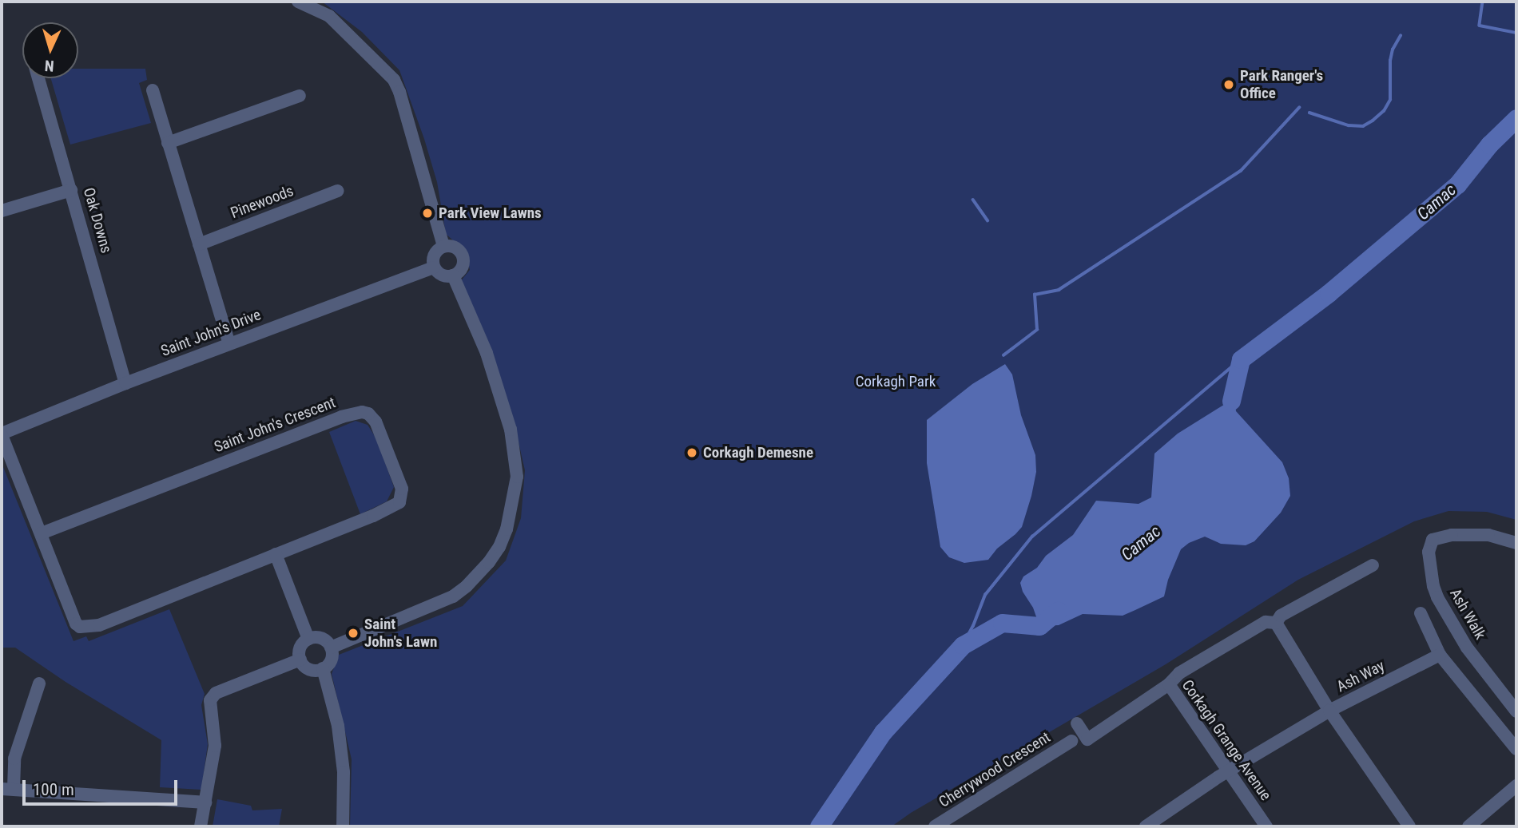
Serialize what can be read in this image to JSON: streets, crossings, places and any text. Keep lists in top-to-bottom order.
{
  "streets": {
    "street": [
      "Pinewoods",
      "Oak Downs",
      "Saint John's Drive",
      "Saint John's Crescent",
      "Ash Walk",
      "Ash Way",
      "Corkagh Grange Avenue",
      "Cherrywood Crescent"
    ]
  },
  "crossings": [
    ["Oak Downs", "Saint John's Drive"],
    ["Saint John's Drive", "Saint John's Crescent"]
  ],
  "water": ["Camac"],
  "parks": ["Corkagh Park"],
  "places": [
    "Park Ranger's Office",
    "Park View Lawns",
    "Corkagh Demesne",
    "Saint John's Lawn"
  ],
  "scale_bar": "100 m",
  "north": "bottom"
}
